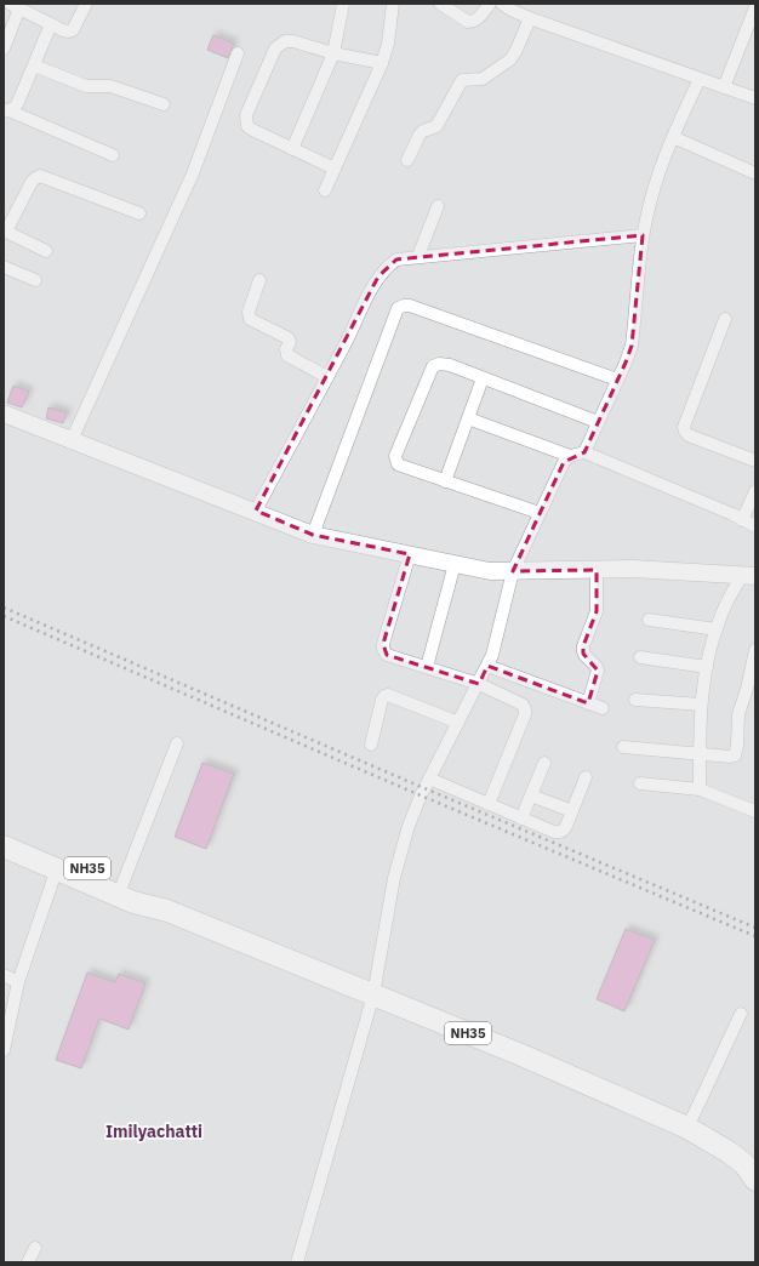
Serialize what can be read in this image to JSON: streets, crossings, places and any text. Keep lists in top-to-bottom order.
{
  "streets": {
    "highway": ["NH35"]
  },
  "districts": ["Imilyachatti"]
}
